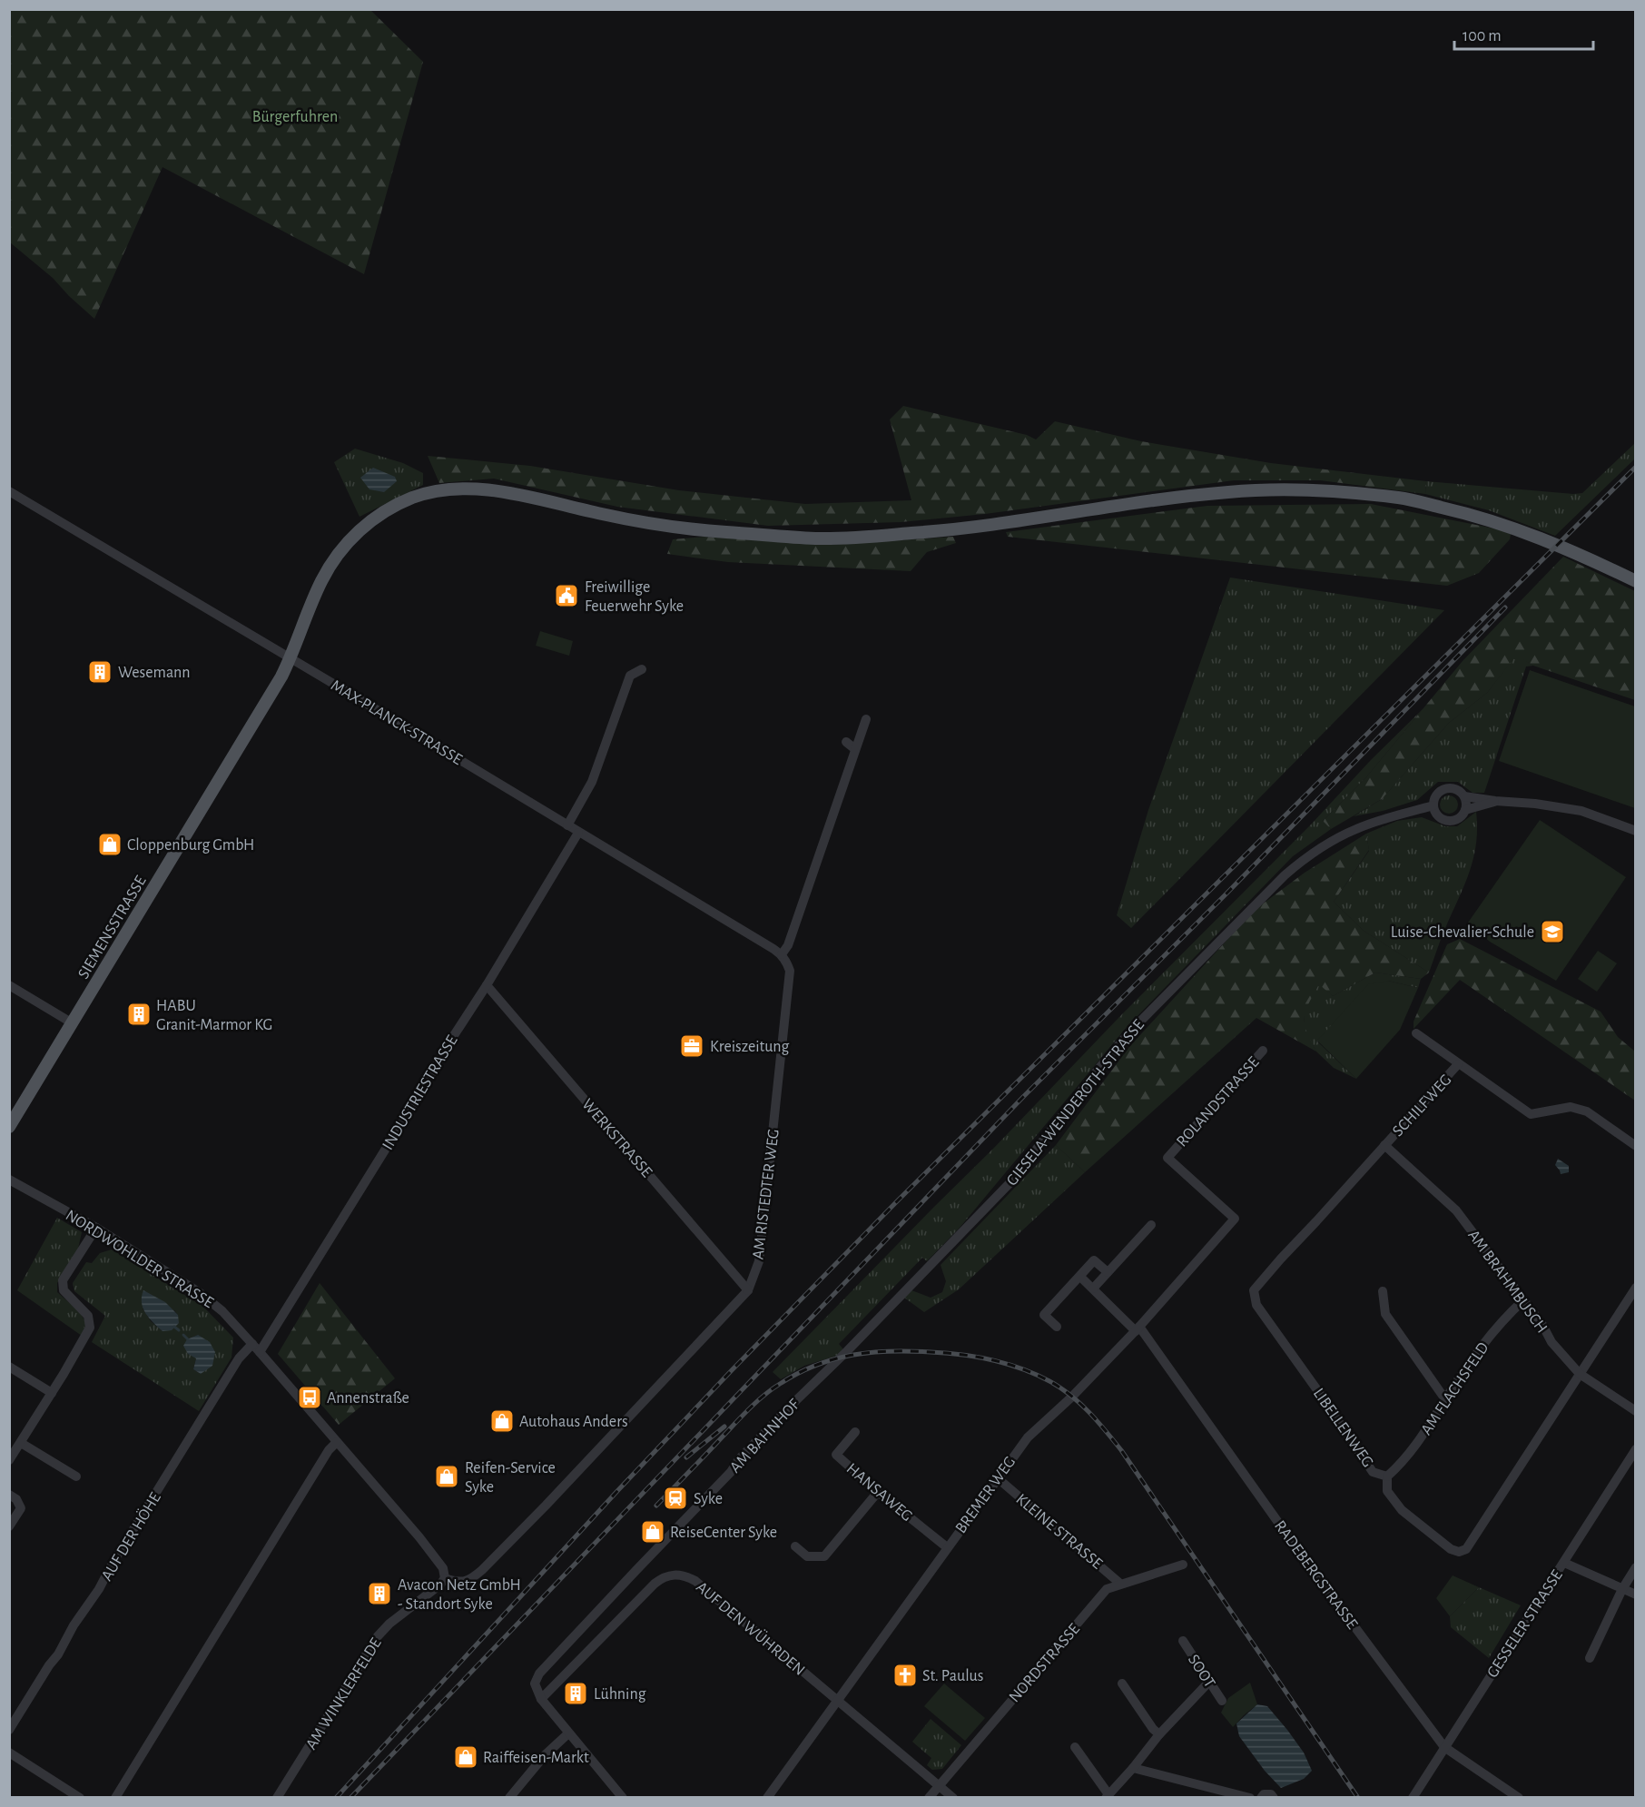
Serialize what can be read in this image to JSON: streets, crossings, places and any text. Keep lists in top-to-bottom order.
{
  "streets": {
    "main road": ["SIEMENSSTRASSE"],
    "street": [
      "MAX-PLANCK-STRASSE",
      "INDUSTRIESTRASSE",
      "ROLANDSTRASSE",
      "GIESELA-WENDEROTH-STRASSE",
      "SCHILFWEG",
      "WERKSTRASSE",
      "AM RISTEDTER WEG",
      "NORDWOHLDER STRASSE",
      "AM BRAHMBUSCH",
      "AM FLACHSFELD",
      "LIBELLENWEG",
      "AM BAHNHOF",
      "HANSAWEG",
      "BREMER WEG",
      "KLEINE STRASSE",
      "AUF DER HÖHE",
      "RADEBERGSTRASSE",
      "GESSELER STRASSE",
      "AUF DEN WÜHRDEN",
      "NORDSTRASSE",
      "SOOT",
      "AM WINKLERFELDE"
    ]
  },
  "crossings": [
    ["MAX-PLANCK-STRASSE", "SIEMENSSTRASSE"],
    ["MAX-PLANCK-STRASSE", "INDUSTRIESTRASSE"],
    ["MAX-PLANCK-STRASSE", "AM RISTEDTER WEG"],
    ["INDUSTRIESTRASSE", "WERKSTRASSE"],
    ["INDUSTRIESTRASSE", "NORDWOHLDER STRASSE"],
    ["INDUSTRIESTRASSE", "AUF DER HÖHE"],
    ["ROLANDSTRASSE", "BREMER WEG"],
    ["GIESELA-WENDEROTH-STRASSE", "AM BAHNHOF"],
    ["SCHILFWEG", "AM BRAHMBUSCH"],
    ["SCHILFWEG", "LIBELLENWEG"],
    ["WERKSTRASSE", "AM RISTEDTER WEG"],
    ["AM RISTEDTER WEG", "NORDWOHLDER STRASSE"],
    ["AM RISTEDTER WEG", "AM WINKLERFELDE"],
    ["NORDWOHLDER STRASSE", "AUF DER HÖHE"],
    ["NORDWOHLDER STRASSE", "AM WINKLERFELDE"],
    ["AM BRAHMBUSCH", "AM FLACHSFELD"],
    ["AM BRAHMBUSCH", "LIBELLENWEG"],
    ["AM FLACHSFELD", "LIBELLENWEG"],
    ["AM BAHNHOF", "AUF DEN WÜHRDEN"],
    ["HANSAWEG", "BREMER WEG"],
    ["BREMER WEG", "KLEINE STRASSE"],
    ["BREMER WEG", "RADEBERGSTRASSE"],
    ["BREMER WEG", "AUF DEN WÜHRDEN"],
    ["KLEINE STRASSE", "NORDSTRASSE"],
    ["RADEBERGSTRASSE", "GESSELER STRASSE"],
    ["AUF DEN WÜHRDEN", "NORDSTRASSE"]
  ],
  "parks": ["Bürgerfuhren"],
  "places": {
    "public building": ["Freiwillige Feuerwehr Syke"],
    "building": [
      "Wesemann",
      "HABU Granit-Marmor KG",
      "Avacon Netz GmbH - Standort Syke",
      "Lühning"
    ],
    "shop": [
      "Cloppenburg GmbH",
      "Autohaus Anders",
      "Reifen-Service Syke",
      "ReiseCenter Syke",
      "Raiffeisen-Markt"
    ],
    "school or university": ["Luise-Chevalier-Schule"],
    "office": ["Kreiszeitung"],
    "bus stop": ["Annenstraße"],
    "station": ["Syke"],
    "church": ["St. Paulus"]
  },
  "scale_bar": "100 m"
}
